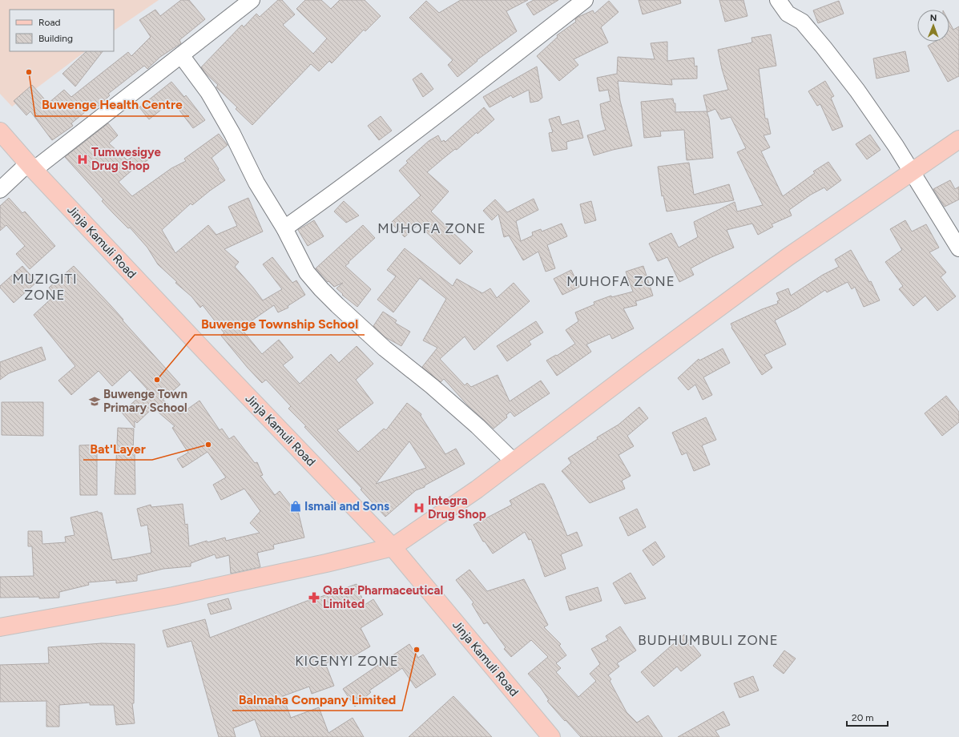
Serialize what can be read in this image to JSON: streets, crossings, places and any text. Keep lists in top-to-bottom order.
{
  "streets": {
    "main road": ["Jinja Kamuli Road"]
  },
  "districts": [
    "MUHOFA ZONE",
    "MUZIGITI ZONE",
    "MUHOFA ZONE",
    "BUDHUMBULI ZONE",
    "KIGENYI ZONE"
  ],
  "places": {
    "other": [
      "Buwenge Health Centre",
      "Buwenge Township School",
      "Bat'Layer",
      "Balmaha Company Limited"
    ],
    "hospital": ["Tumwesigye Drug Shop", "Integra Drug Shop"],
    "school or university": ["Buwenge Town Primary School"],
    "shop": ["Ismail and Sons"],
    "pharmacy": ["Qatar Pharmaceutical Limited"]
  },
  "legend": ["Road", "Building"],
  "scale_bar": "20 m",
  "north": "top"
}
